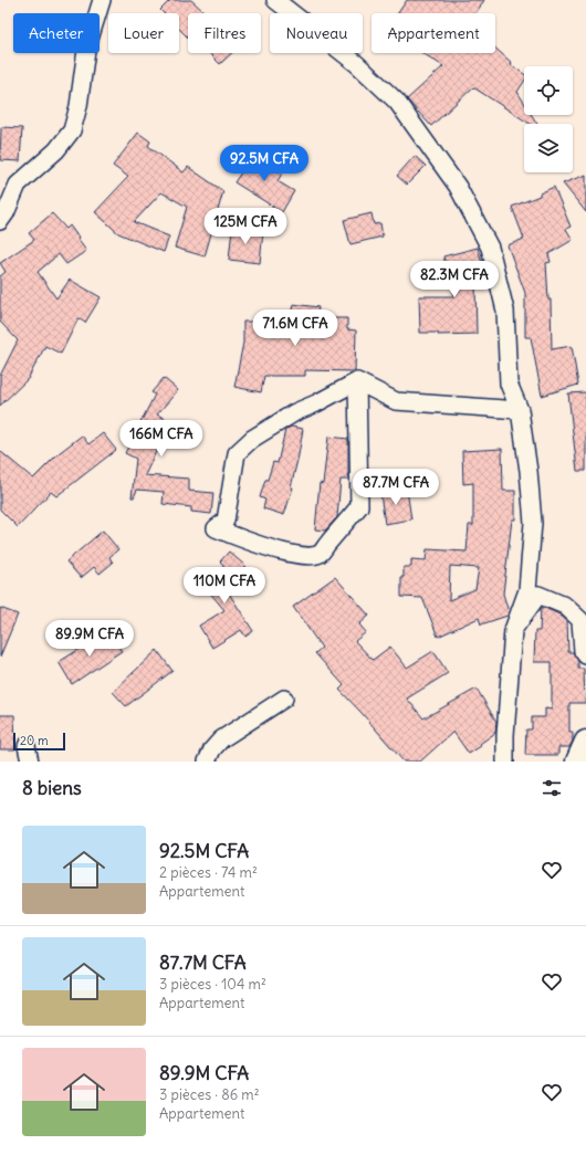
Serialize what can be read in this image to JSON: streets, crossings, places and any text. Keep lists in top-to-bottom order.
{
  "scale_bar": "20 m",
  "page": {
    "chip": [
      "Acheter",
      "Louer",
      "Filtres",
      "Nouveau",
      "Appartement"
    ],
    "price": [
      "92.5M CFA",
      "125M CFA",
      "82.3M CFA",
      "71.6M CFA",
      "166M CFA",
      "87.7M CFA",
      "110M CFA",
      "89.9M CFA"
    ],
    "scale": "20 m",
    "heading": "8 biens",
    "list": [
      {
        "name": "92.5M CFA",
        "note": "2 pièces · 74 m² · Appartement"
      },
      {
        "name": "87.7M CFA",
        "note": "3 pièces · 104 m² · Appartement"
      },
      {
        "name": "89.9M CFA",
        "note": "3 pièces · 86 m² · Appartement"
      }
    ]
  }
}
